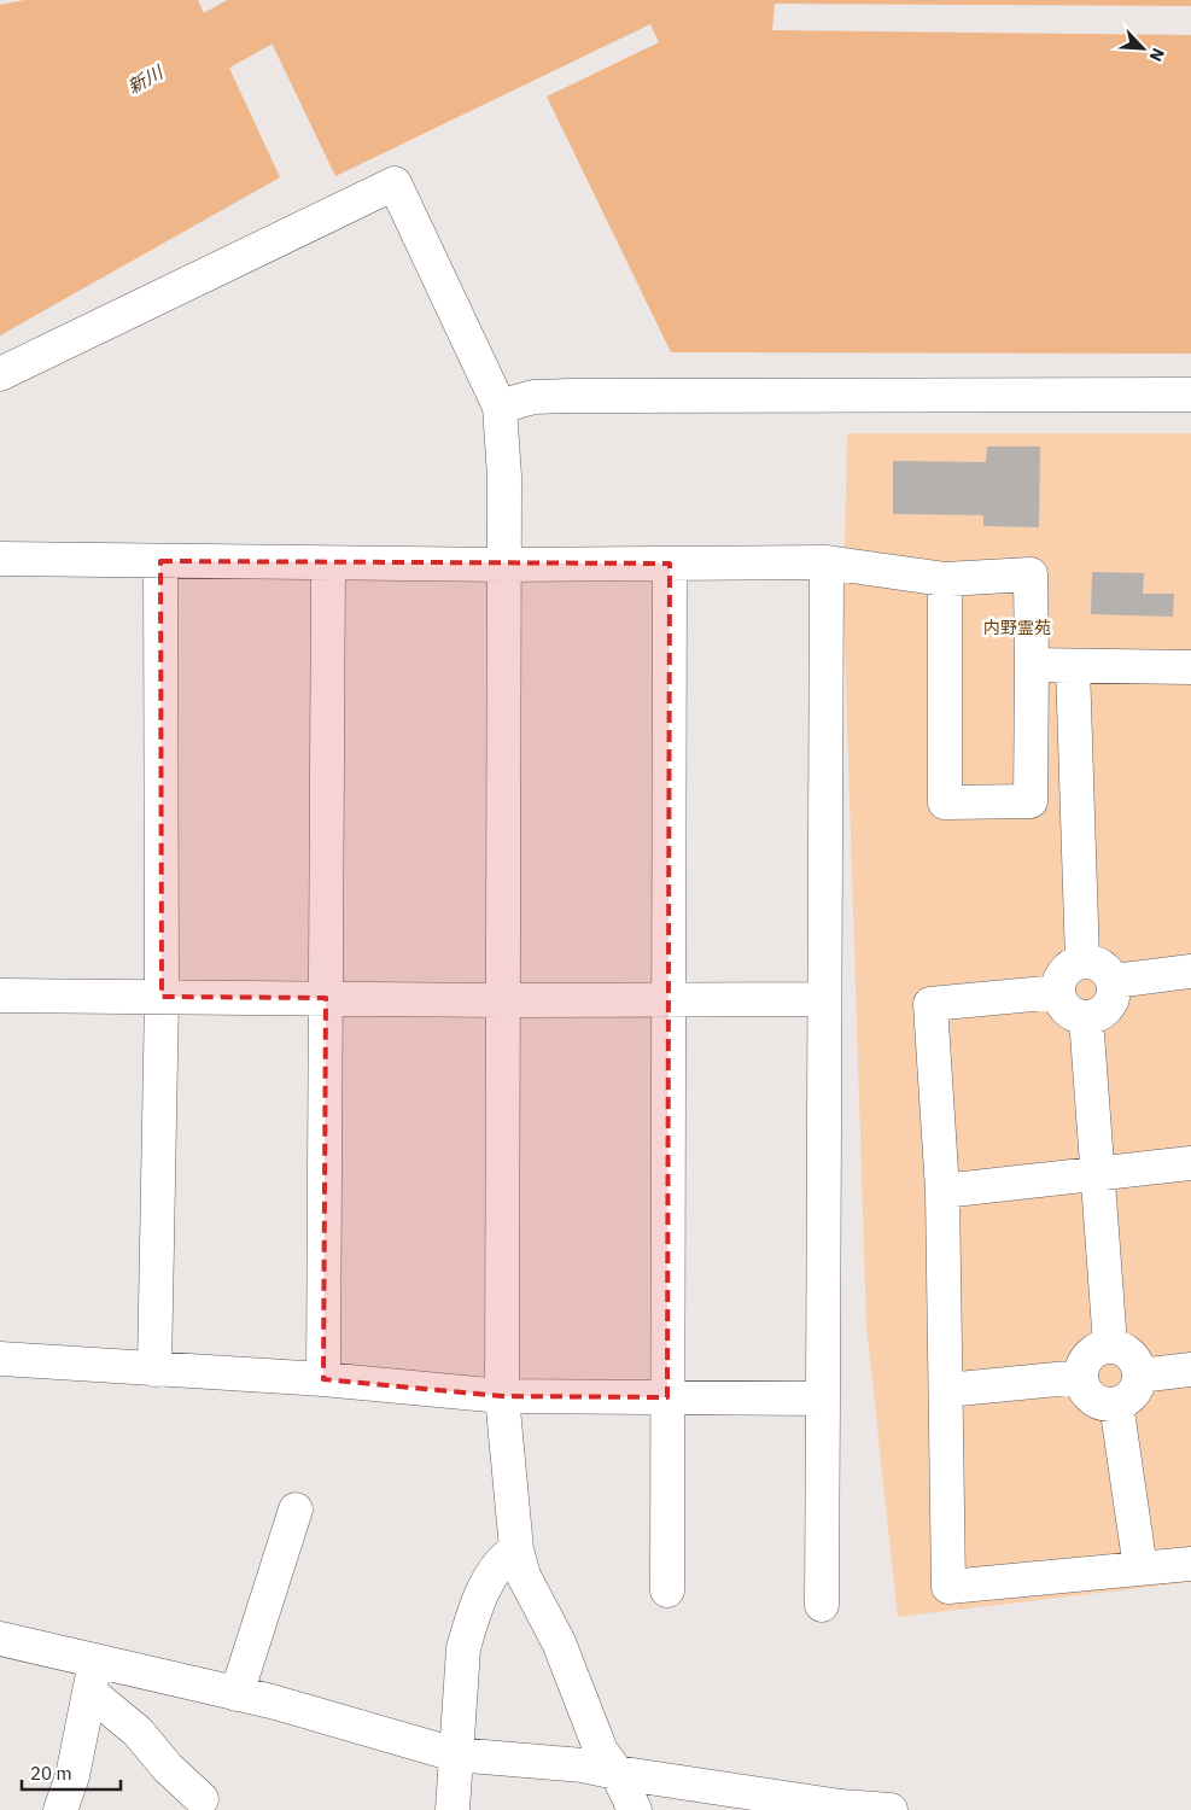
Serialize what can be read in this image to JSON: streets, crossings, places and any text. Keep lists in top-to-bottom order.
{
  "water": ["新川"],
  "parks": ["内野霊苑"],
  "scale_bar": "20 m",
  "north": "bottom right"
}
